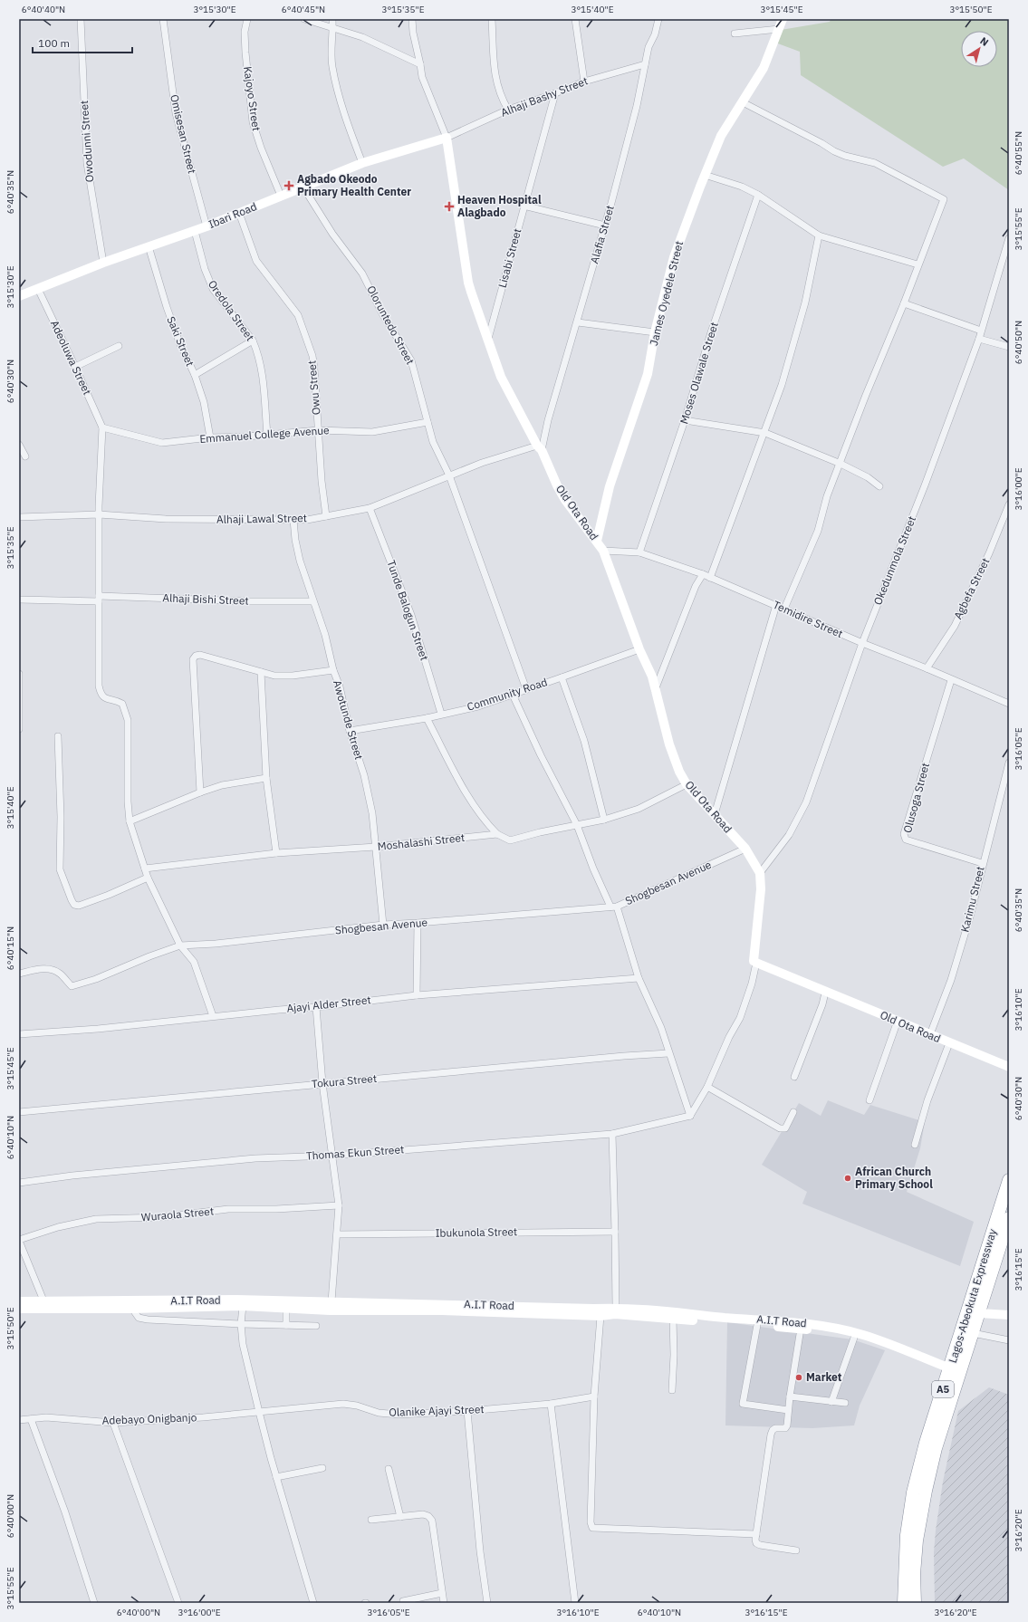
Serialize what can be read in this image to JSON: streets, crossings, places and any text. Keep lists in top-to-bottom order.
{
  "streets": {
    "highway": ["Lagos-Abeokuta Expressway", "A5"],
    "street": [
      "Alhaji Bashy Street",
      "Kajoyo Street",
      "Omisesan Street",
      "Owodunni Street",
      "Ibari Road",
      "Alafia Street",
      "Lisabi Street",
      "James Oyedele Street",
      "Oredola Street",
      "Oloruntedo Street",
      "Saki Street",
      "Adeoluwa Street",
      "Moses Olawale Street",
      "Owu Street",
      "Emmanuel College Avenue",
      "Old Ota Road",
      "Alhaji Lawal Street",
      "Okedunmola Street",
      "Agbefa Street",
      "Alhaji Bishi Street",
      "Tunde Balogun Street",
      "Temidire Street",
      "Community Road",
      "Awotunde Street",
      "Olusoga Street",
      "Moshalashi Street",
      "Shogbesan Avenue",
      "Karimu Street",
      "Ajayi Alder Street",
      "Tokura Street",
      "Thomas Ekun Street",
      "Wuraola Street",
      "Ibukunola Street",
      "A.I.T Road",
      "Olanike Ajayi Street",
      "Adebayo Onigbanjo"
    ]
  },
  "crossings": [
    ["Alhaji Bashy Street", "Ibari Road"],
    ["Alhaji Bashy Street", "Alafia Street"],
    ["Alhaji Bashy Street", "Lisabi Street"],
    ["Alhaji Bashy Street", "Old Ota Road"],
    ["Kajoyo Street", "Ibari Road"],
    ["Omisesan Street", "Ibari Road"],
    ["Owodunni Street", "Ibari Road"],
    ["Ibari Road", "Oredola Street"],
    ["Ibari Road", "Oloruntedo Street"],
    ["Ibari Road", "Saki Street"],
    ["Ibari Road", "Adeoluwa Street"],
    ["Ibari Road", "Owu Street"],
    ["Ibari Road", "Old Ota Road"],
    ["Alafia Street", "Old Ota Road"],
    ["Alafia Street", "Alhaji Lawal Street"],
    ["Lisabi Street", "Old Ota Road"],
    ["James Oyedele Street", "Old Ota Road"],
    ["Oredola Street", "Emmanuel College Avenue"],
    ["Oloruntedo Street", "Emmanuel College Avenue"],
    ["Oloruntedo Street", "Alhaji Lawal Street"],
    ["Oloruntedo Street", "Community Road"],
    ["Saki Street", "Emmanuel College Avenue"],
    ["Adeoluwa Street", "Emmanuel College Avenue"],
    ["Moses Olawale Street", "Temidire Street"],
    ["Owu Street", "Emmanuel College Avenue"],
    ["Owu Street", "Alhaji Lawal Street"],
    ["Old Ota Road", "Alhaji Lawal Street"],
    ["Old Ota Road", "Okedunmola Street"],
    ["Old Ota Road", "Temidire Street"],
    ["Old Ota Road", "Community Road"],
    ["Old Ota Road", "Moshalashi Street"],
    ["Old Ota Road", "Shogbesan Avenue"],
    ["Old Ota Road", "Karimu Street"],
    ["Alhaji Lawal Street", "Tunde Balogun Street"],
    ["Alhaji Lawal Street", "Awotunde Street"],
    ["Okedunmola Street", "Temidire Street"],
    ["Agbefa Street", "Temidire Street"],
    ["Alhaji Bishi Street", "Awotunde Street"],
    ["Tunde Balogun Street", "Community Road"],
    ["Temidire Street", "Olusoga Street"],
    ["Community Road", "Awotunde Street"],
    ["Awotunde Street", "Moshalashi Street"],
    ["Awotunde Street", "Shogbesan Avenue"],
    ["Olusoga Street", "Karimu Street"],
    ["Lagos-Abeokuta Expressway", "A.I.T Road"],
    ["Olanike Ajayi Street", "Adebayo Onigbanjo"]
  ],
  "places": {
    "health": ["Agbado Okeodo Primary Health Center", "Heaven Hospital Alagbado"],
    "other": ["African Church Primary School", "Market"]
  },
  "scale_bar": "100 m",
  "north": "top right",
  "coordinates": [
    "6°40'40\"N",
    "3°15'30\"E",
    "6°40'45\"N",
    "3°15'35\"E",
    "3°15'40\"E",
    "3°15'45\"E",
    "3°15'50\"E",
    "6°40'55\"N",
    "6°40'35\"N",
    "3°15'55\"E",
    "6°40'50\"N",
    "6°40'30\"N",
    "3°16'00\"E",
    "3°16'05\"E",
    "6°40'15\"N",
    "3°16'10\"E",
    "6°40'10\"N",
    "3°16'15\"E",
    "6°40'00\"N",
    "3°16'20\"E"
  ]
}
